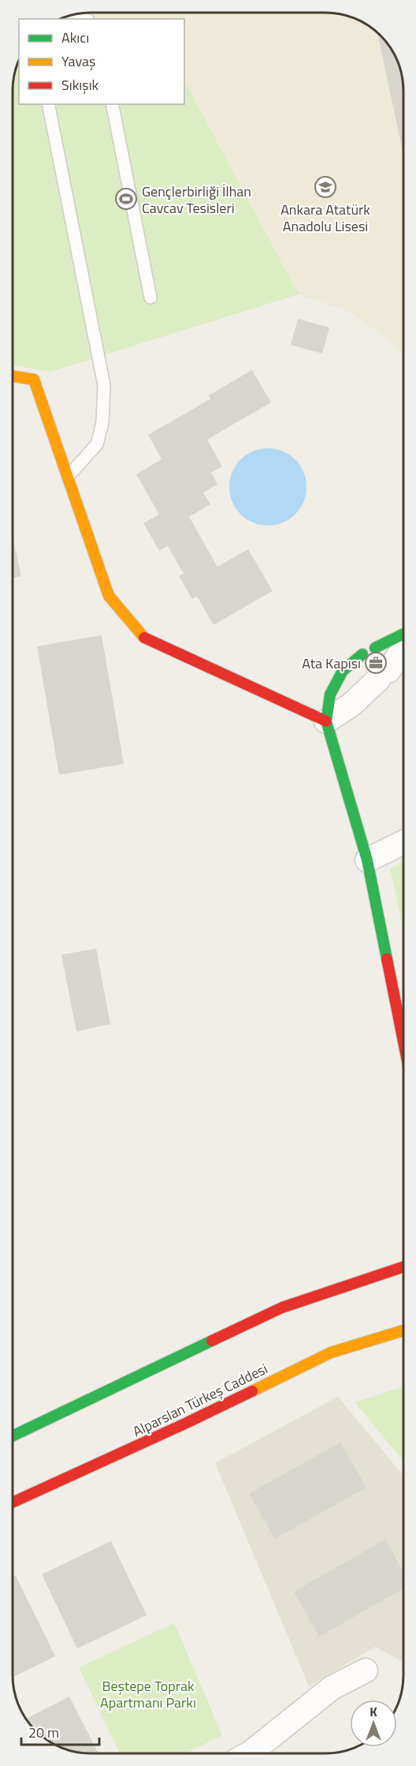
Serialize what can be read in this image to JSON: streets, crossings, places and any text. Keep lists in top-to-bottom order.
{
  "streets": {
    "street": ["Alparslan Türkeş Caddesi"]
  },
  "parks": ["Beştepe Toprak Apartmanı Parkı"],
  "places": {
    "school or university": ["Ankara Atatürk Anadolu Lisesi"],
    "sports": ["Gençlerbirliği İlhan Cavcav Tesisleri"],
    "office": ["Ata Kapısı"]
  },
  "legend": ["Akıcı", "Yavaş", "Sıkışık"],
  "scale_bar": "20 m",
  "north": "top"
}
